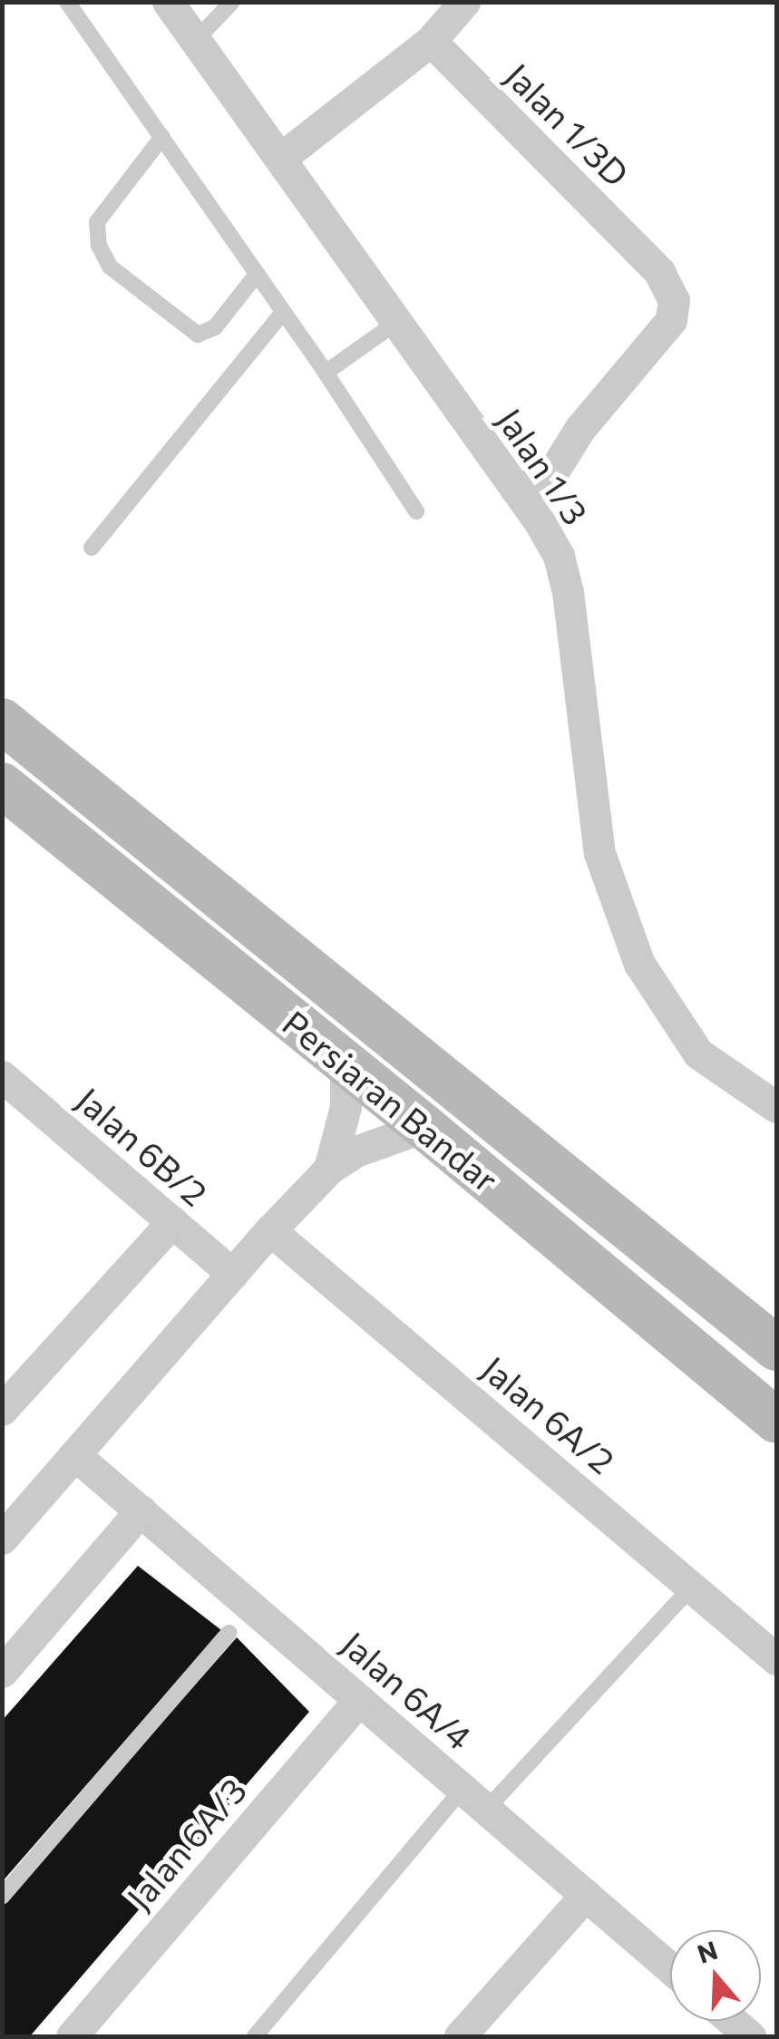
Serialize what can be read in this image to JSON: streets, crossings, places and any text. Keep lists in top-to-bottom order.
{
  "streets": {
    "main road": ["Persiaran Bandar"],
    "street": [
      "Jalan 1/3D",
      "Jalan 1/3",
      "Jalan 6B/2",
      "Jalan 6A/2",
      "Jalan 6A/4",
      "Jalan 6A/3"
    ]
  },
  "crossings": [
    ["Jalan 1/3D", "Jalan 1/3"],
    ["Jalan 6A/4", "Jalan 6A/3"]
  ],
  "north": "top"
}
